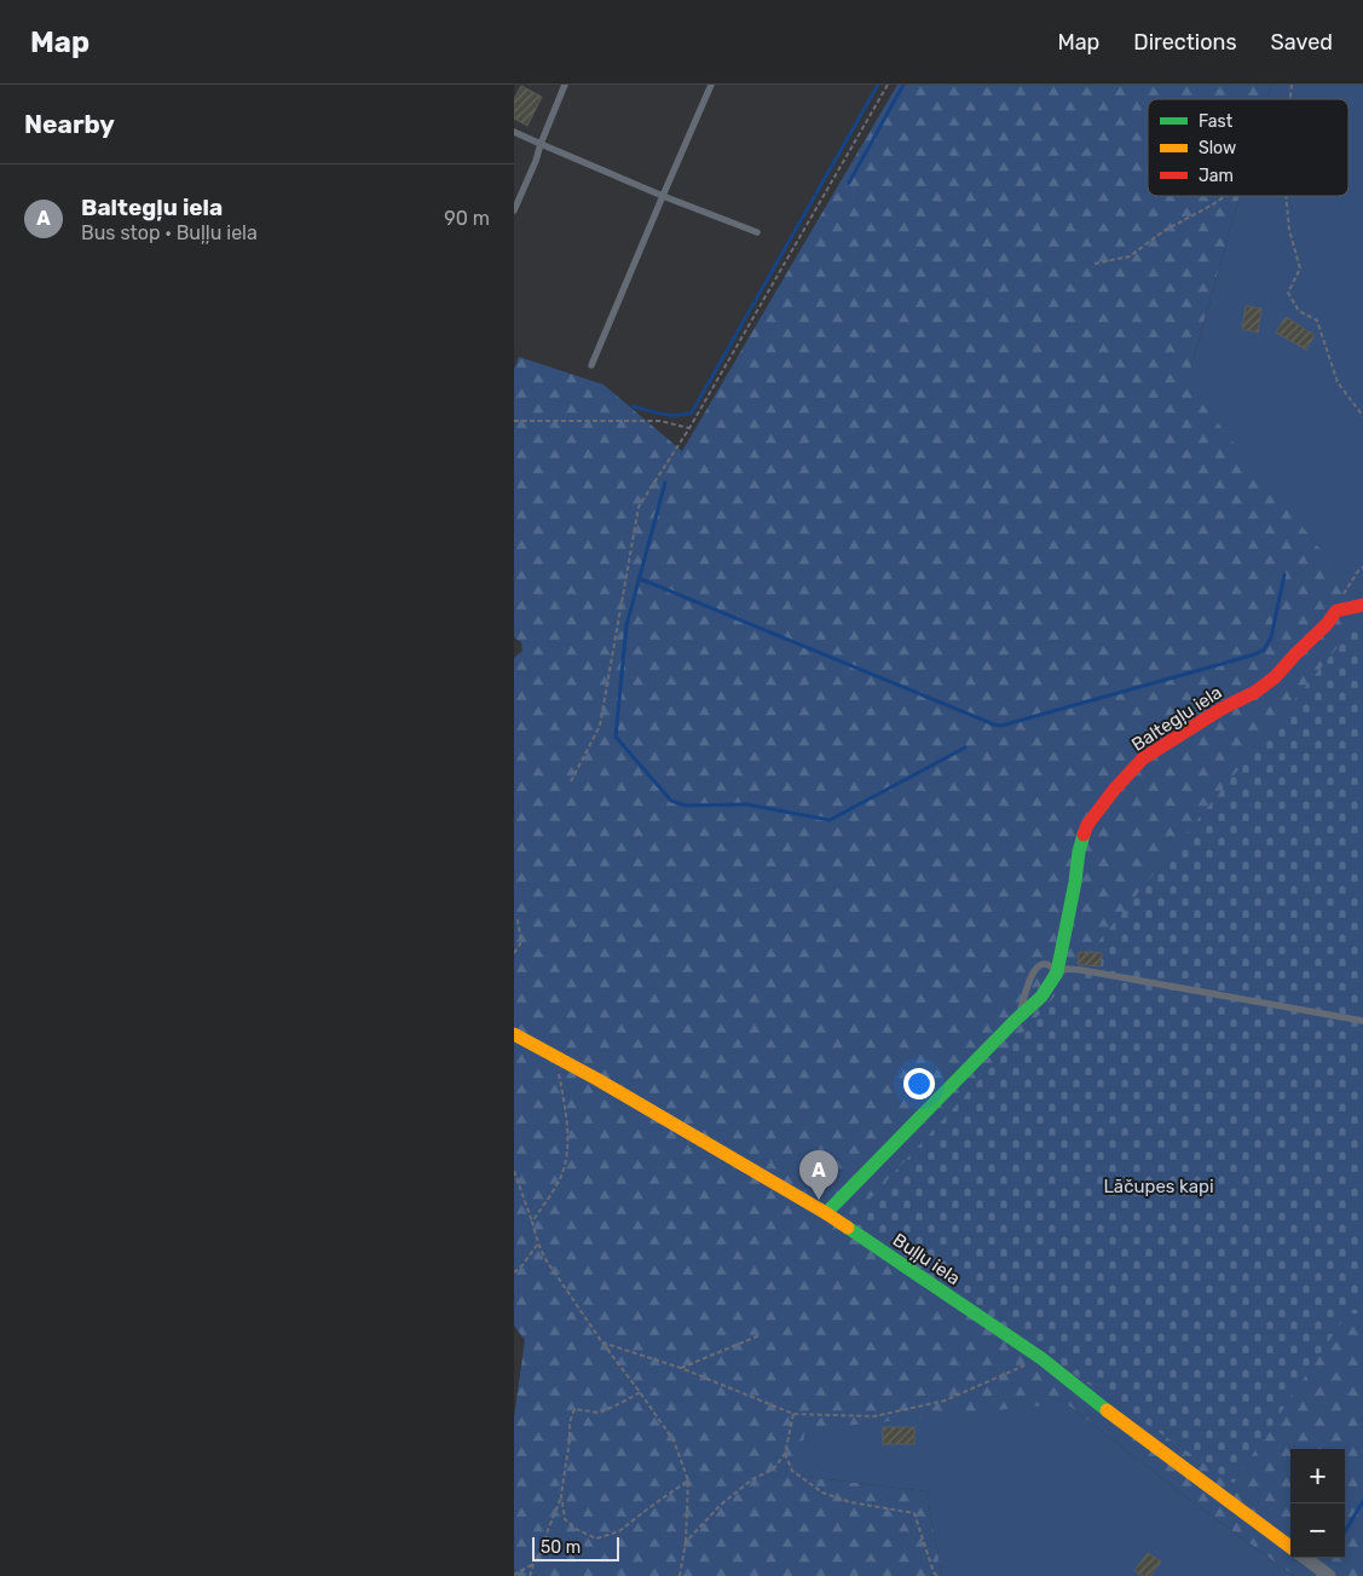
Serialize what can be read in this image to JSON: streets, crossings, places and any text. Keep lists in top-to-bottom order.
{
  "streets": {
    "street": ["Baltegļu iela", "Buļļu iela"]
  },
  "crossings": [
    ["Baltegļu iela", "Buļļu iela"]
  ],
  "parks": ["Lāčupes kapi"],
  "legend": ["Fast", "Slow", "Jam"],
  "scale_bar": "50 m",
  "page": {
    "header": "Map",
    "nav": ["Map", "Directions", "Saved"],
    "heading": "Nearby",
    "list": [
      {
        "mark": "A",
        "name": "Baltegļu iela",
        "note": "Bus stop · Buļļu iela",
        "value": "90 m"
      }
    ],
    "pins": "A",
    "map_buttons": ["+", "−"],
    "scale": "50 m"
  }
}
